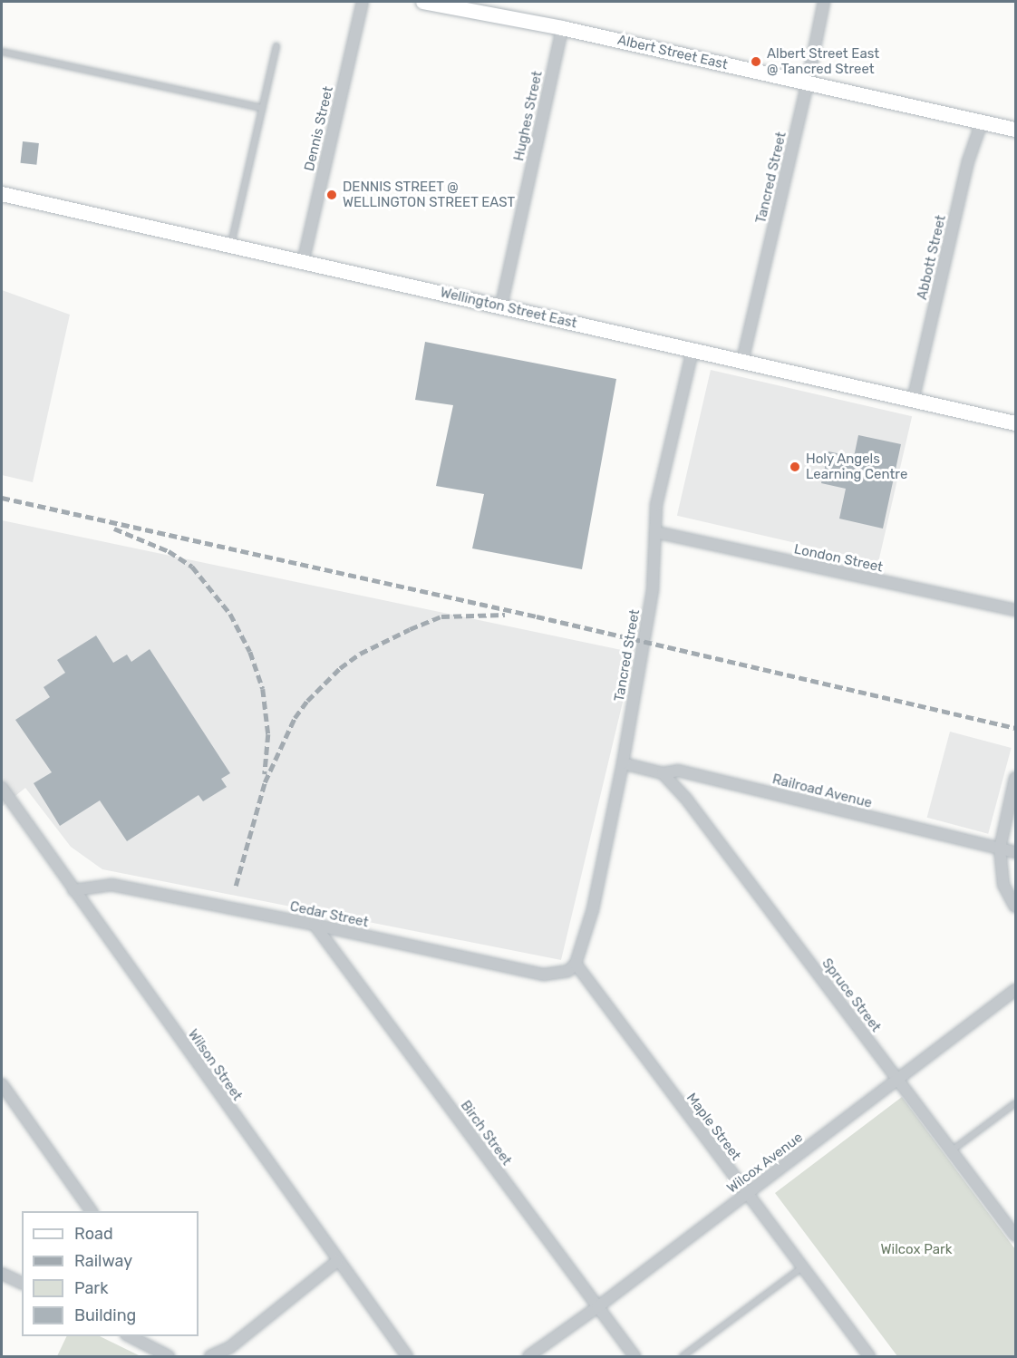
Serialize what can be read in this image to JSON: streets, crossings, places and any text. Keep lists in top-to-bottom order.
{
  "streets": {
    "main road": ["Albert Street East", "Wellington Street East"],
    "street": [
      "Hughes Street",
      "Dennis Street",
      "Tancred Street",
      "Abbott Street",
      "London Street",
      "Railroad Avenue",
      "Cedar Street",
      "Spruce Street",
      "Wilson Street",
      "Maple Street",
      "Birch Street",
      "Wilcox Avenue"
    ]
  },
  "crossings": [
    ["Albert Street East", "Hughes Street"],
    ["Albert Street East", "Tancred Street"],
    ["Albert Street East", "Abbott Street"],
    ["Hughes Street", "Wellington Street East"],
    ["Dennis Street", "Wellington Street East"],
    ["Tancred Street", "Wellington Street East"],
    ["Tancred Street", "London Street"],
    ["Tancred Street", "Railroad Avenue"],
    ["Tancred Street", "Cedar Street"],
    ["Tancred Street", "Maple Street"],
    ["Abbott Street", "Wellington Street East"],
    ["Railroad Avenue", "Spruce Street"],
    ["Cedar Street", "Wilson Street"],
    ["Cedar Street", "Maple Street"],
    ["Cedar Street", "Birch Street"],
    ["Spruce Street", "Wilcox Avenue"],
    ["Maple Street", "Wilcox Avenue"],
    ["Birch Street", "Wilcox Avenue"]
  ],
  "parks": ["Wilcox Park"],
  "places": ["Albert Street East @ Tancred Street", "DENNIS STREET @ WELLINGTON STREET EAST", "Holy Angels Learning Centre"],
  "legend": [
    "Road",
    "Railway",
    "Park",
    "Building"
  ]
}
